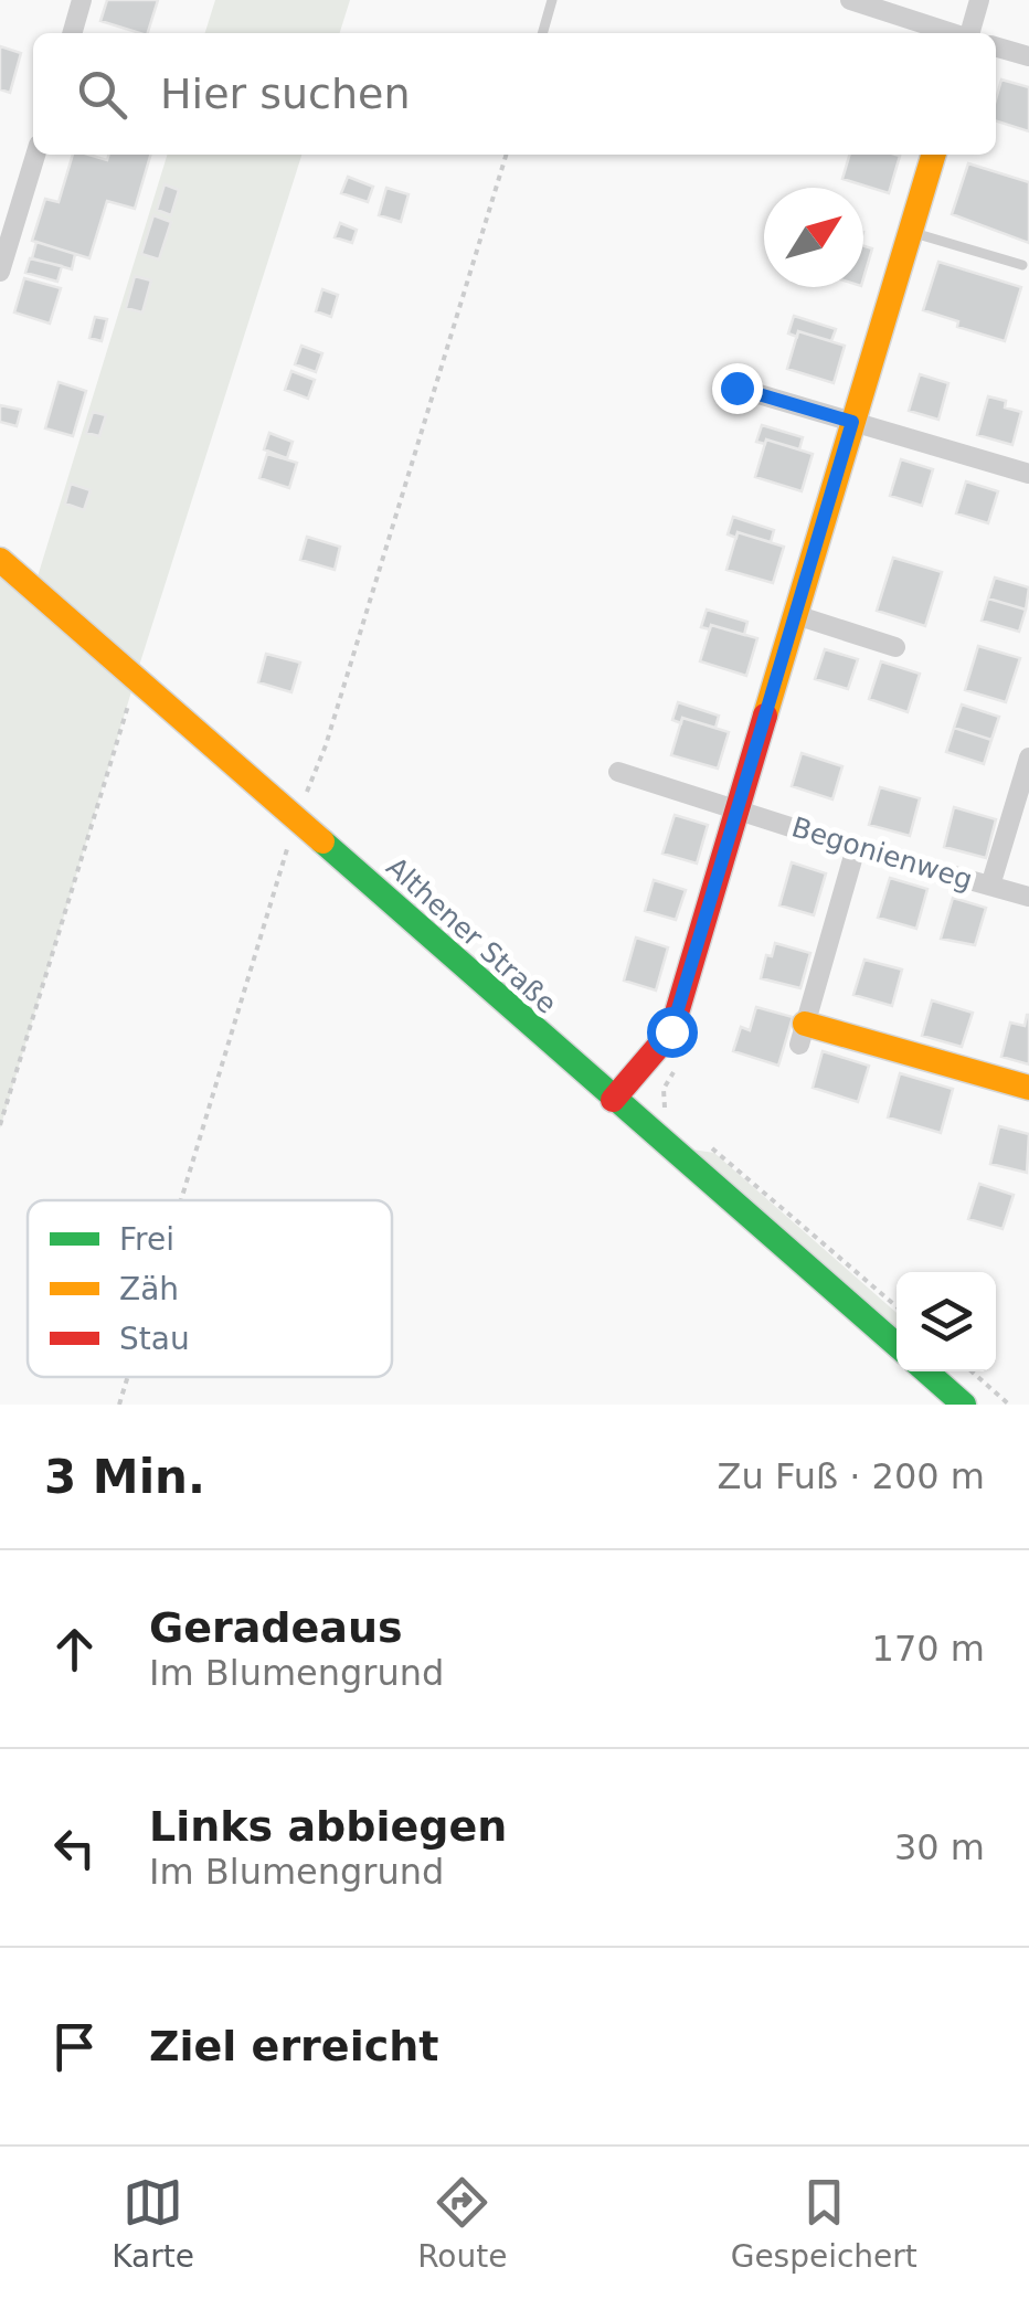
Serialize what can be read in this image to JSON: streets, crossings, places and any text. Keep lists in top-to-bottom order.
{
  "streets": {
    "main road": ["Althener Straße"],
    "street": ["Begonienweg"]
  },
  "legend": ["Frei", "Zäh", "Stau"],
  "north": "top right",
  "page": {
    "search": "Hier suchen",
    "heading": ["3 Min.", "Zu Fuß · 200 m"],
    "list": [
      ["Geradeaus", "Im Blumengrund", "170 m"],
      ["Links abbiegen", "Im Blumengrund", "30 m"],
      "Ziel erreicht"
    ],
    "nav": ["Karte", "Route", "Gespeichert"]
  }
}
